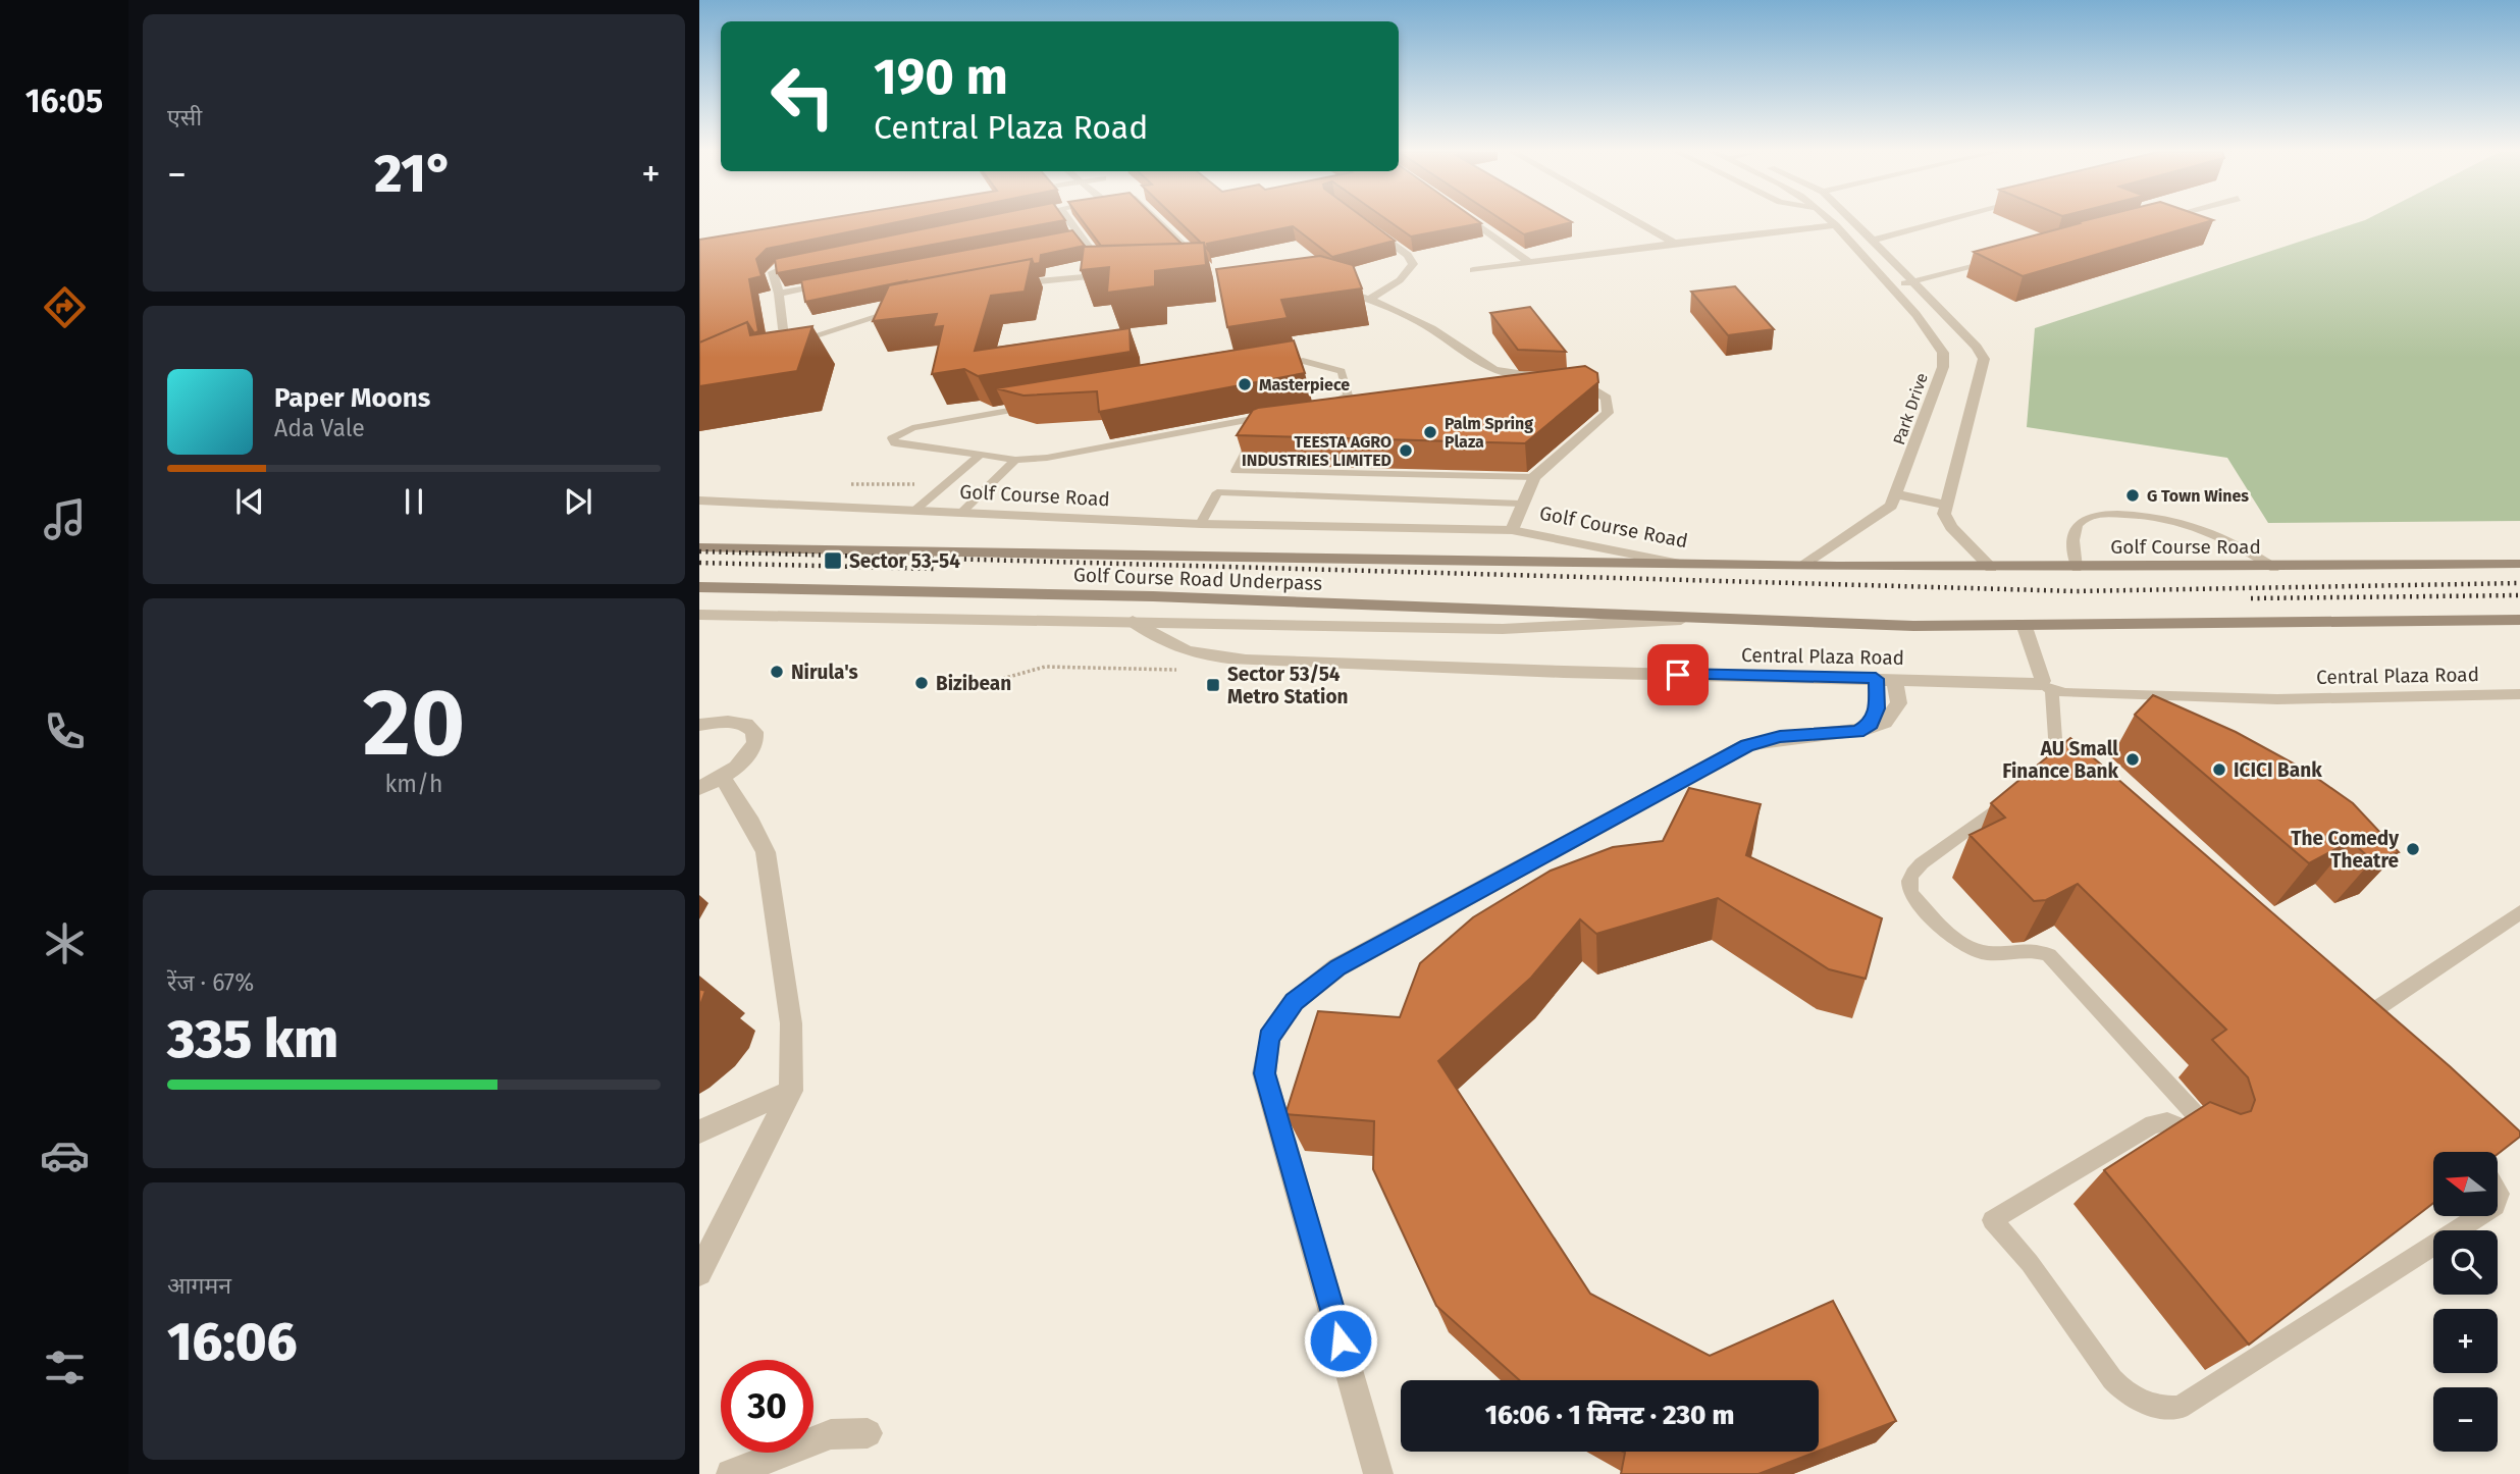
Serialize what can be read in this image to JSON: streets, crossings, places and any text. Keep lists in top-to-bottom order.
{
  "streets": {
    "main road": ["Golf Course Road", "Golf Course Road Underpass"],
    "street": ["Park Drive", "Central Plaza Road"]
  },
  "crossings": [
    ["Park Drive", "Golf Course Road"],
    ["Golf Course Road", "Golf Course Road Underpass"]
  ],
  "places": {
    "other": [
      "Masterpiece",
      "Palm Spring Plaza",
      "TEESTA AGRO INDUSTRIES LIMITED",
      "G Town Wines",
      "Nirula's",
      "Bizibean",
      "AU Small Finance Bank",
      "ICICI Bank",
      "The Comedy Theatre"
    ],
    "transit": ["Sector 53-54", "Sector 53/54 Metro Station"]
  },
  "north": "left",
  "page": {
    "tabs": "16:05",
    "tile": [
      "एसी",
      ["20", "km/h"],
      ["रेंज · 67%", "335 km"],
      ["आगमन", "16:06"]
    ],
    "turn": ["190 m", "Central Plaza Road"],
    "heat": ["−", "21°", "+"],
    "song": ["Paper Moons", "Ada Vale"],
    "map_buttons": ["+", "−"],
    "limit": "30",
    "trip": "16:06 · 1 मिनट · 230 m"
  }
}
